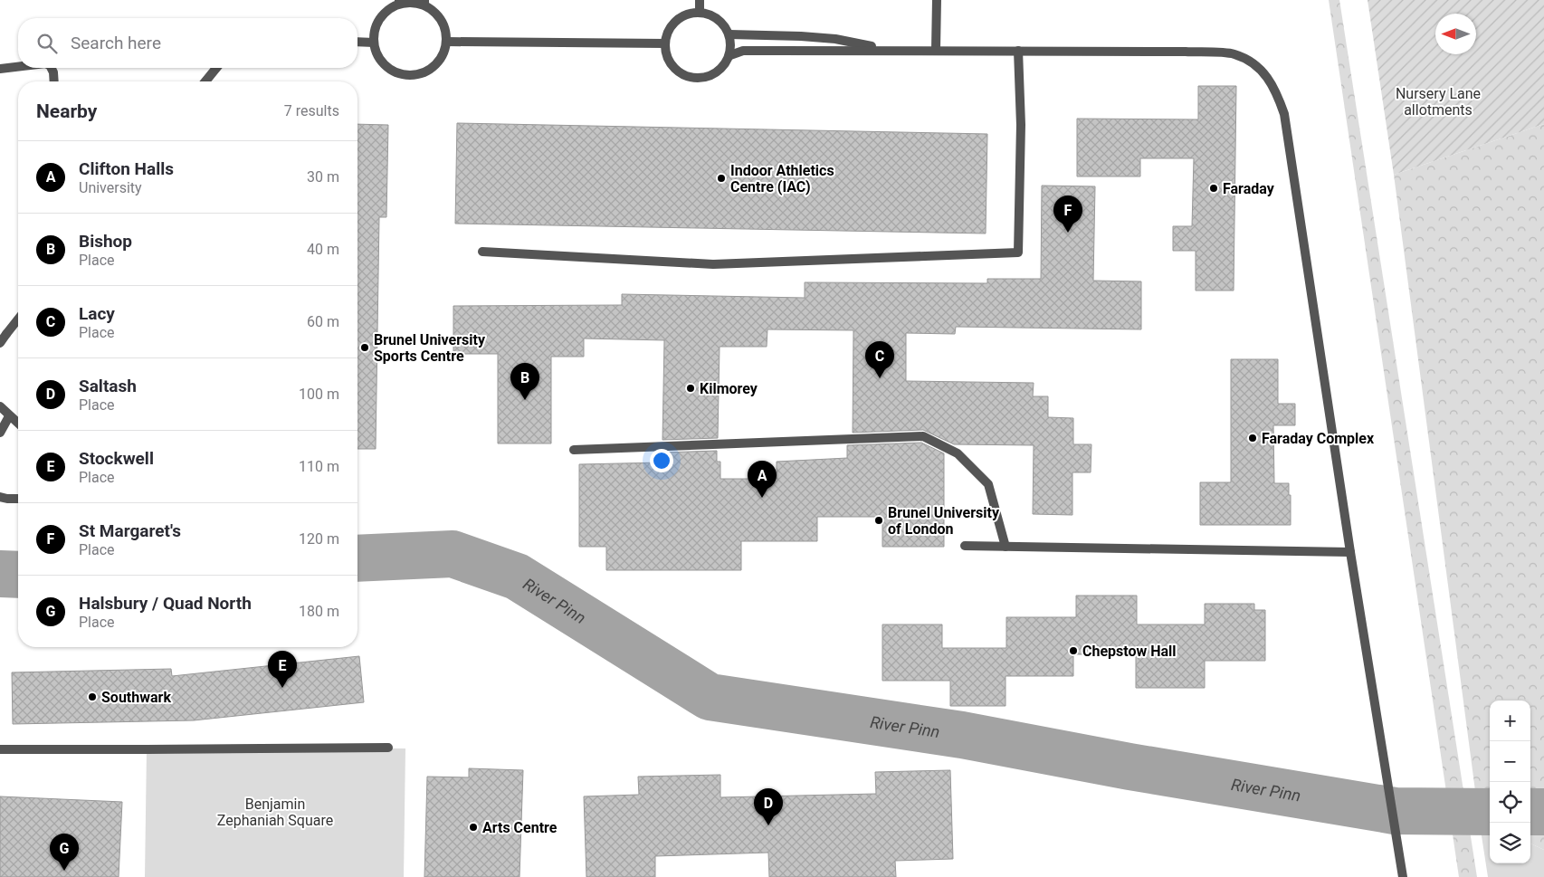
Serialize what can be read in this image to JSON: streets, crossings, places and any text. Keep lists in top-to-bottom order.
{
  "water": ["River Pinn"],
  "parks": ["Nursery Lane allotments", "Benjamin Zephaniah Square"],
  "places": [
    "Indoor Athletics Centre (IAC)",
    "Faraday",
    "Brunel University Sports Centre",
    "Kilmorey",
    "Faraday Complex",
    "Brunel University of London",
    "Chepstow Hall",
    "Southwark",
    "Arts Centre"
  ],
  "north": "left",
  "page": {
    "search": "Search here",
    "heading": ["Nearby", "7 results"],
    "list": [
      {
        "mark": "A",
        "name": "Clifton Halls",
        "note": "University",
        "value": "30 m"
      },
      {
        "mark": "B",
        "name": "Bishop",
        "note": "Place",
        "value": "40 m"
      },
      {
        "mark": "C",
        "name": "Lacy",
        "note": "Place",
        "value": "60 m"
      },
      {
        "mark": "D",
        "name": "Saltash",
        "note": "Place",
        "value": "100 m"
      },
      {
        "mark": "E",
        "name": "Stockwell",
        "note": "Place",
        "value": "110 m"
      },
      {
        "mark": "F",
        "name": "St Margaret's",
        "note": "Place",
        "value": "120 m"
      },
      {
        "mark": "G",
        "name": "Halsbury / Quad North",
        "note": "Place",
        "value": "180 m"
      }
    ],
    "pins": [
      "F",
      "C",
      "B",
      "A",
      "E",
      "D",
      "G"
    ],
    "map_buttons": ["+", "−"]
  }
}
